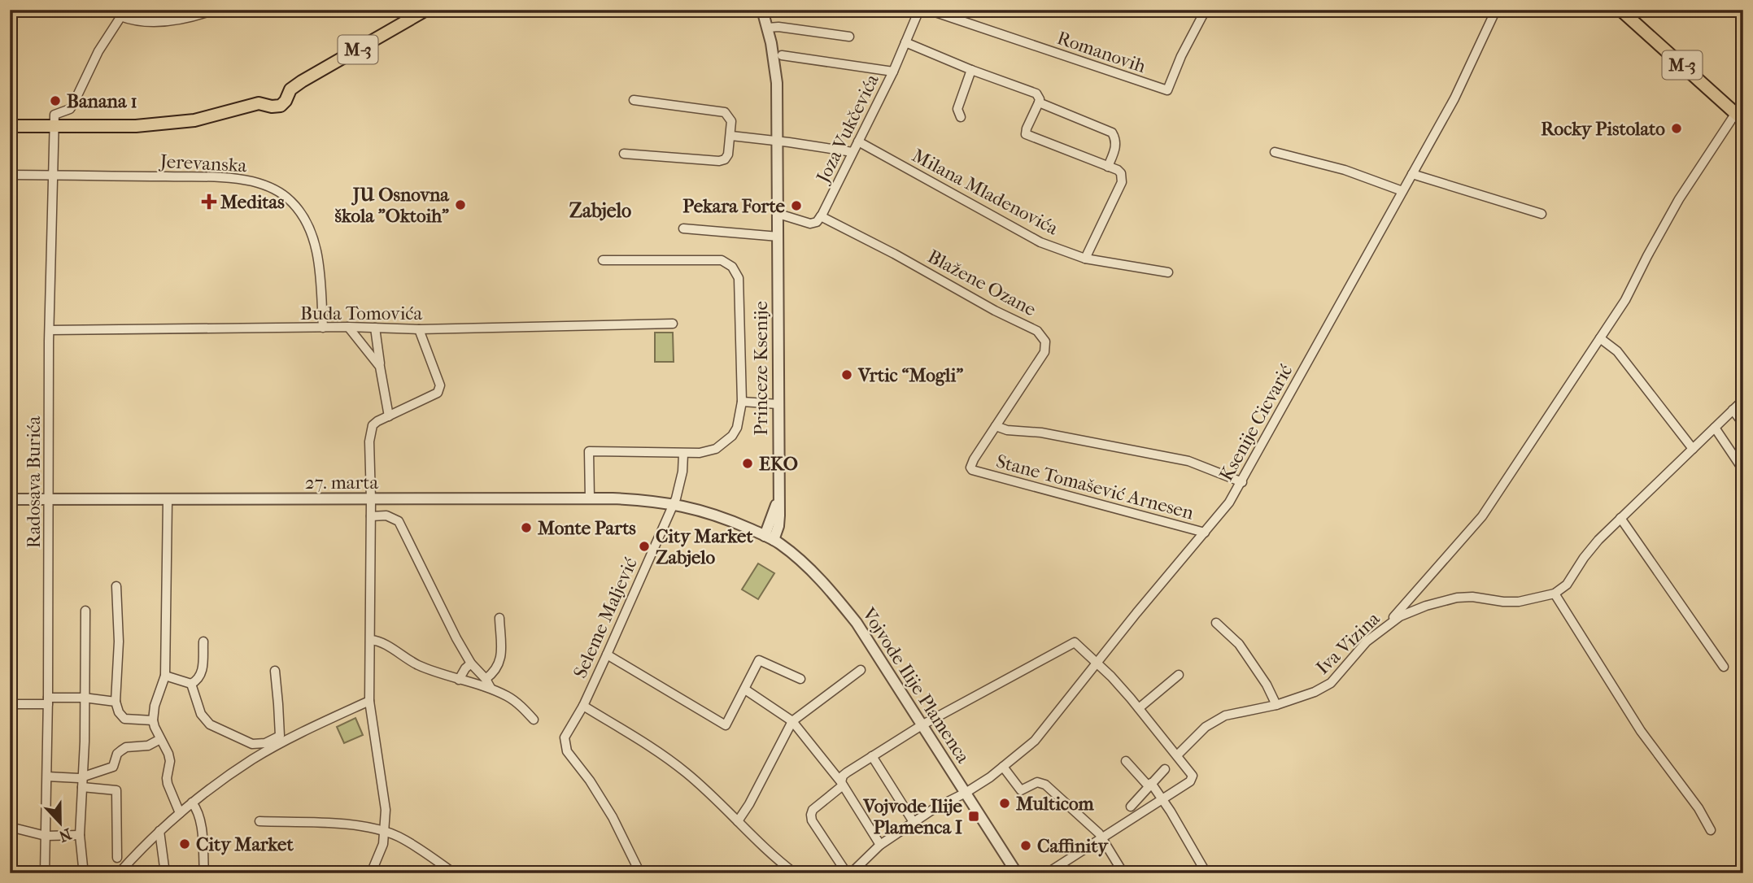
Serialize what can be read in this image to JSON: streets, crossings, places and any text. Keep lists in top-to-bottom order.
{
  "streets": {
    "main road": ["M-3"],
    "street": [
      "Romanovih",
      "Joza Vukčevića",
      "Jerevanska",
      "Milana Mladenovića",
      "Blažene Ozane",
      "Buda Tomovića",
      "Princeze Ksenije",
      "Ksenije Cicvarić",
      "Radosava Burića",
      "27. marta",
      "Stane Tomašević Arnesen",
      "Seleme Maljević",
      "Iva Vizina",
      "Vojvode Ilije Plamenca"
    ]
  },
  "crossings": [
    ["M-3", "Radosava Burića"],
    ["Joza Vukčevića", "Milana Mladenovića"],
    ["Joza Vukčevića", "Blažene Ozane"],
    ["Jerevanska", "Buda Tomovića"],
    ["Jerevanska", "Radosava Burića"],
    ["Blažene Ozane", "Stane Tomašević Arnesen"],
    ["Buda Tomovića", "Radosava Burića"],
    ["Princeze Ksenije", "27. marta"],
    ["Princeze Ksenije", "Vojvode Ilije Plamenca"],
    ["Ksenije Cicvarić", "Stane Tomašević Arnesen"],
    ["Ksenije Cicvarić", "Vojvode Ilije Plamenca"],
    ["Radosava Burića", "27. marta"],
    ["27. marta", "Seleme Maljević"],
    ["27. marta", "Vojvode Ilije Plamenca"]
  ],
  "districts": ["Zabjelo"],
  "places": {
    "other": [
      "Banana 1",
      "Rocky Pistolato",
      "JU Osnovna škola \"Oktoih\"",
      "Pekara Forte",
      "Vrtic “Mogli”",
      "EKO",
      "Monte Parts",
      "City Market Zabjelo",
      "Multicom",
      "City Market",
      "Caffinity"
    ],
    "health": ["Meditas"],
    "transit": ["Vojvode Ilije Plamenca I"]
  },
  "north": "bottom"
}
